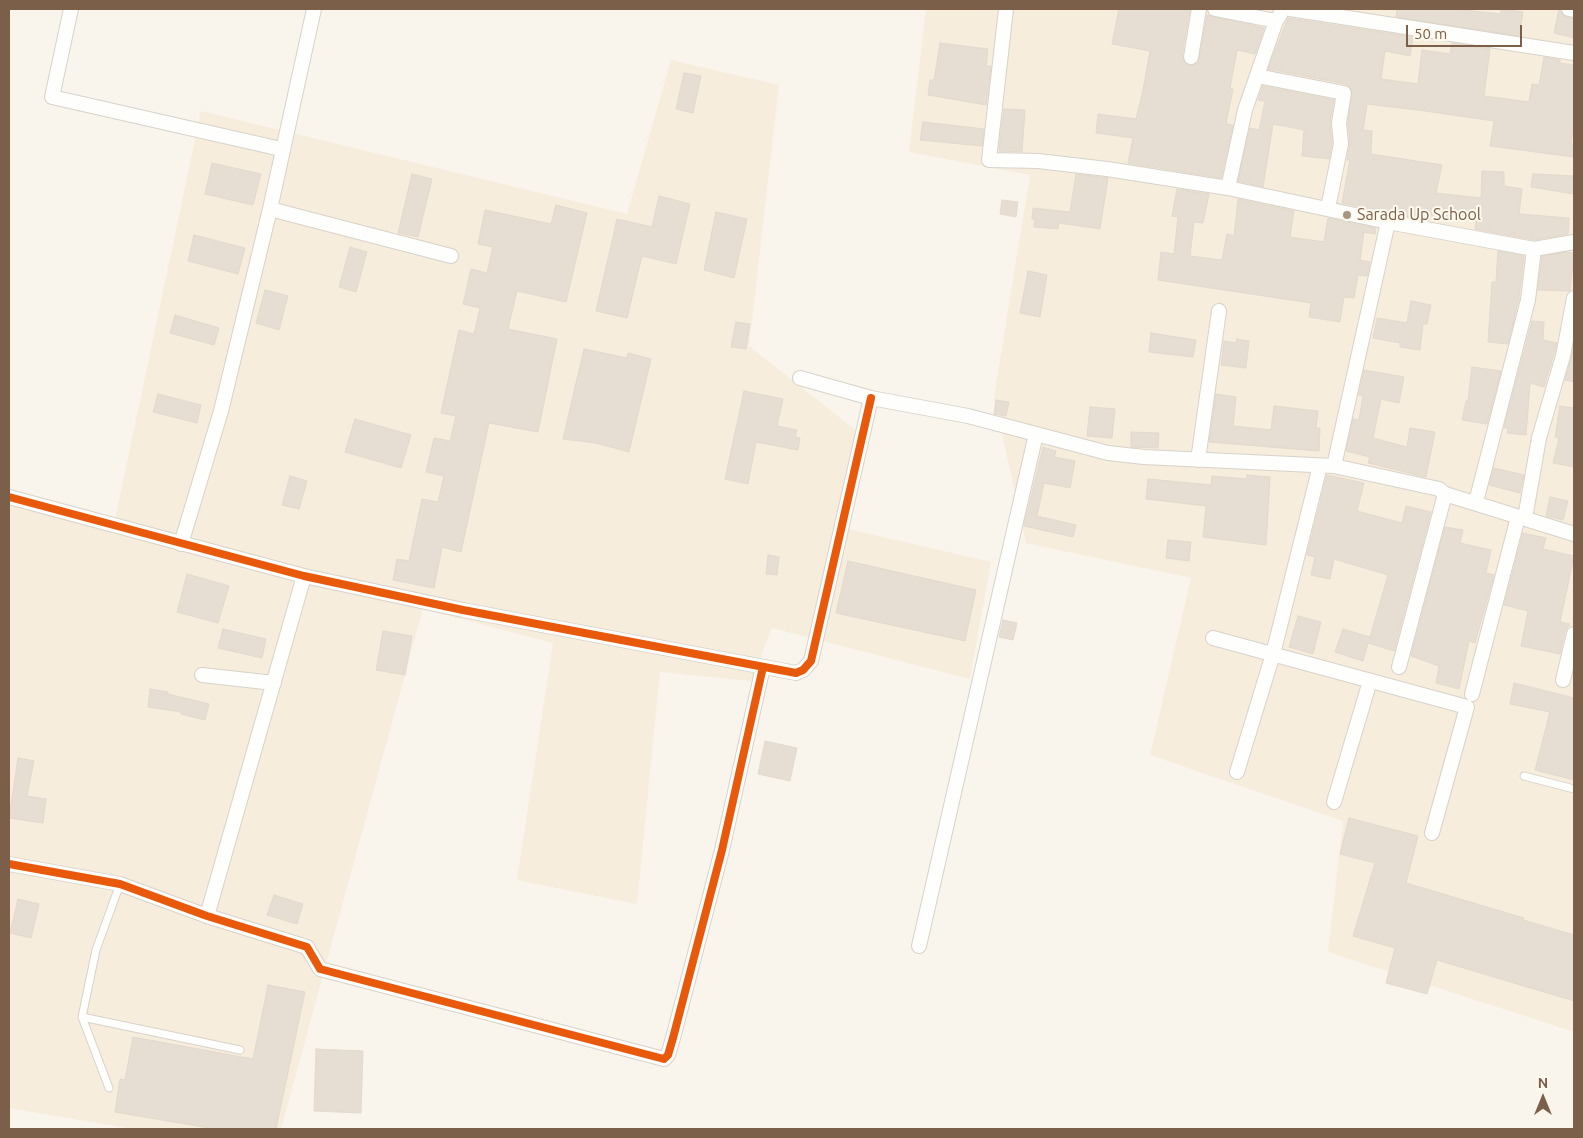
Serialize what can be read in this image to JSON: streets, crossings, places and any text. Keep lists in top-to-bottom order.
{
  "places": ["Sarada Up School"],
  "scale_bar": "50 m",
  "north": "top"
}
